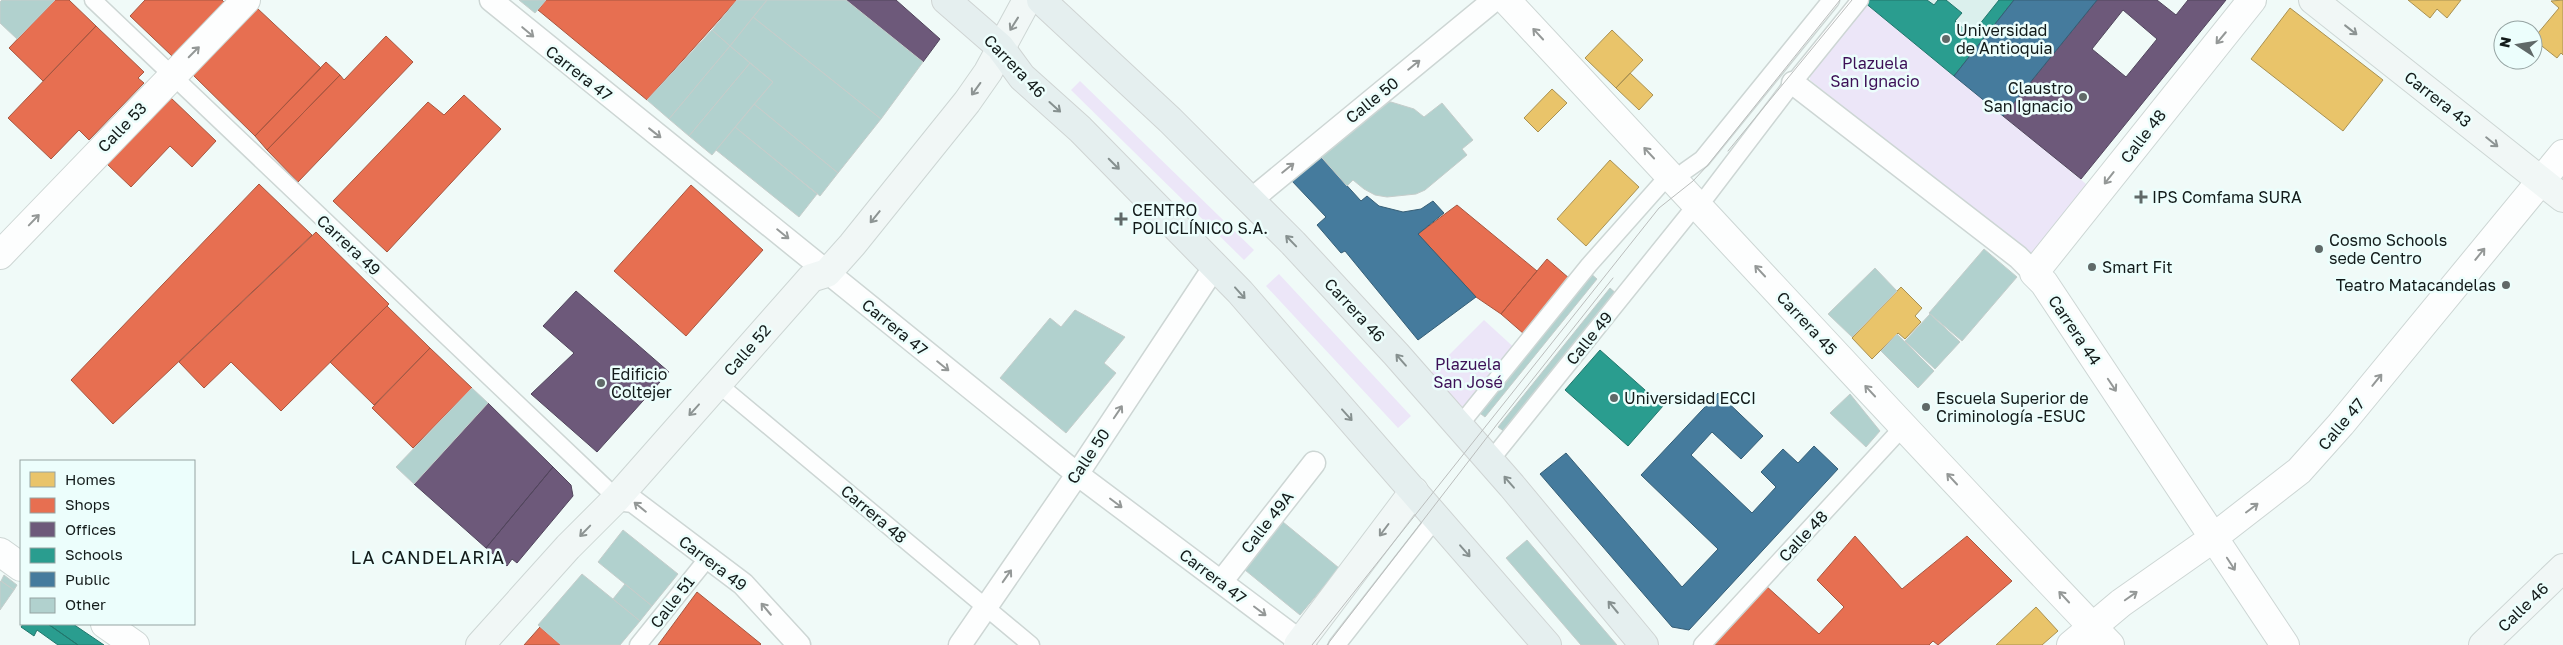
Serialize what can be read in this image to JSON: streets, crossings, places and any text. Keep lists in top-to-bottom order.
{
  "streets": {
    "main road": [
      "Carrera 46",
      "Carrera 43",
      "Calle 52",
      "Calle 46"
    ],
    "street": [
      "Carrera 47",
      "Calle 50",
      "Calle 53",
      "Calle 48",
      "Carrera 49",
      "Carrera 45",
      "Carrera 44",
      "Calle 49",
      "Calle 47",
      "Carrera 48",
      "Calle 49A",
      "Calle 51"
    ]
  },
  "crossings": [
    ["Carrera 46", "Calle 50"],
    ["Carrera 46", "Calle 49"],
    ["Carrera 46", "Calle 52"],
    ["Carrera 47", "Calle 50"],
    ["Carrera 47", "Calle 52"],
    ["Carrera 47", "Calle 49A"],
    ["Carrera 43", "Calle 47"],
    ["Calle 50", "Carrera 48"],
    ["Calle 53", "Carrera 49"],
    ["Calle 48", "Carrera 45"],
    ["Calle 48", "Carrera 44"],
    ["Carrera 49", "Calle 52"],
    ["Carrera 49", "Calle 51"],
    ["Carrera 45", "Calle 47"],
    ["Carrera 44", "Calle 47"],
    ["Calle 52", "Carrera 48"]
  ],
  "one_way": [
    "Carrera 47",
    "Carrera 43",
    "Calle 50",
    "Calle 53",
    "Calle 48",
    "Carrera 45",
    "Carrera 44",
    "Calle 52",
    "Calle 47"
  ],
  "districts": ["LA CANDELARIA"],
  "parks": ["Plazuela San Ignacio", "Plazuela San José"],
  "places": {
    "other": [
      "Universidad de Antioquia",
      "Claustro San Ignacio",
      "Cosmo Schools sede Centro",
      "Smart Fit",
      "Teatro Matacandelas",
      "Edificio Coltejer",
      "Universidad ECCI",
      "Escuela Superior de Criminología -ESUC"
    ],
    "health": ["IPS Comfama SURA", "CENTRO POLICLÍNICO S.A."]
  },
  "legend": [
    "Homes",
    "Shops",
    "Offices",
    "Schools",
    "Public",
    "Other"
  ],
  "north": "left"
}
